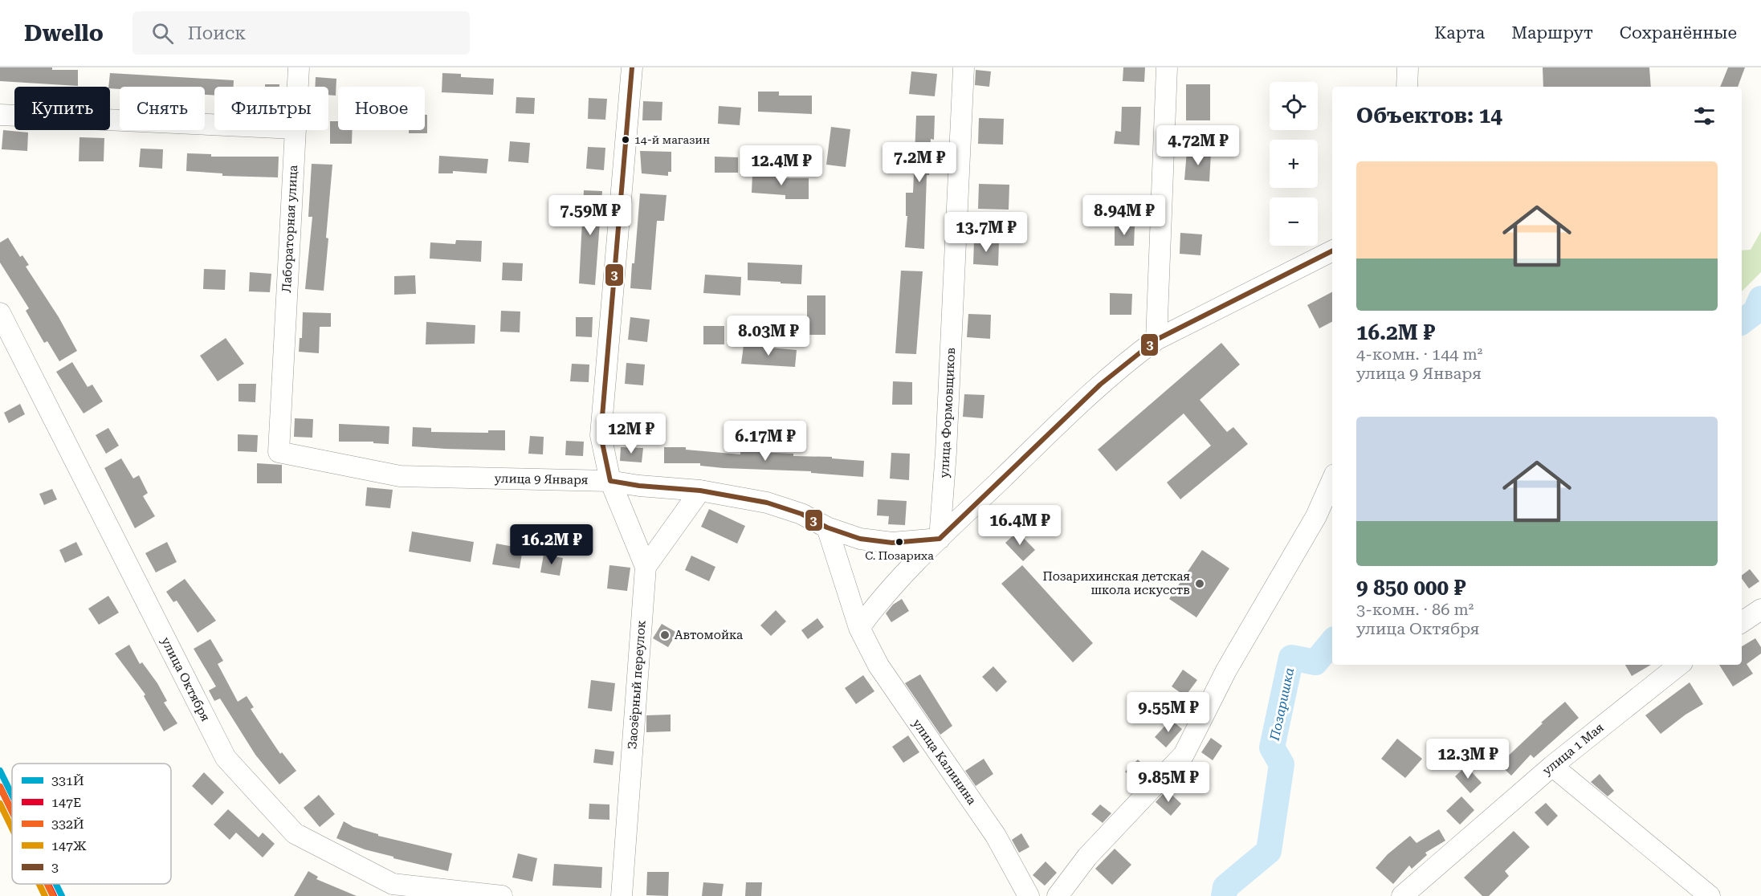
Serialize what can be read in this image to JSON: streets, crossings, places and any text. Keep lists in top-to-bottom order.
{
  "streets": {
    "street": [
      "Лабораторная улица",
      "улица Формовщиков",
      "улица 9 Января",
      "улица Октября",
      "Заозёрный переулок",
      "улица 1 Мая",
      "улица Калинина"
    ]
  },
  "crossings": [
    ["Лабораторная улица", "улица 9 Января"],
    ["улица Формовщиков", "улица 9 Января"],
    ["улица 9 Января", "Заозёрный переулок"],
    ["улица 9 Января", "улица Калинина"]
  ],
  "water": ["Позаришка"],
  "places": [
    "14-й магазин",
    "С. Позариха",
    "Позарихинская детская школа искусств",
    "Автомойка"
  ],
  "lines": [
    "transit line 3",
    "transit line 331Й",
    "transit line 147Е",
    "transit line 332Й",
    "transit line 147Ж"
  ],
  "legend": [
    "331Й",
    "147Е",
    "332Й",
    "147Ж",
    "3"
  ],
  "page": {
    "header": "Dwello",
    "search": "Поиск",
    "nav": ["Карта", "Маршрут", "Сохранённые"],
    "map_buttons": ["+", "−"],
    "chip": [
      "Купить",
      "Снять",
      "Фильтры",
      "Новое"
    ],
    "heading": "Объектов: 14",
    "price": [
      "4.72M ₽",
      "7.2M ₽",
      "12.4M ₽",
      "7.59M ₽",
      "8.94M ₽",
      "13.7M ₽",
      "8.03M ₽",
      "12M ₽",
      "6.17M ₽",
      "16.4M ₽",
      "16.2M ₽",
      "9.55M ₽",
      "12.3M ₽",
      "9.85M ₽"
    ],
    "list": [
      {
        "name": "16.2M ₽",
        "note": "4-комн. · 144 m² · улица 9 Января"
      },
      {
        "name": "9 850 000 ₽",
        "note": "3-комн. · 86 m² · улица Октября"
      }
    ]
  }
}
